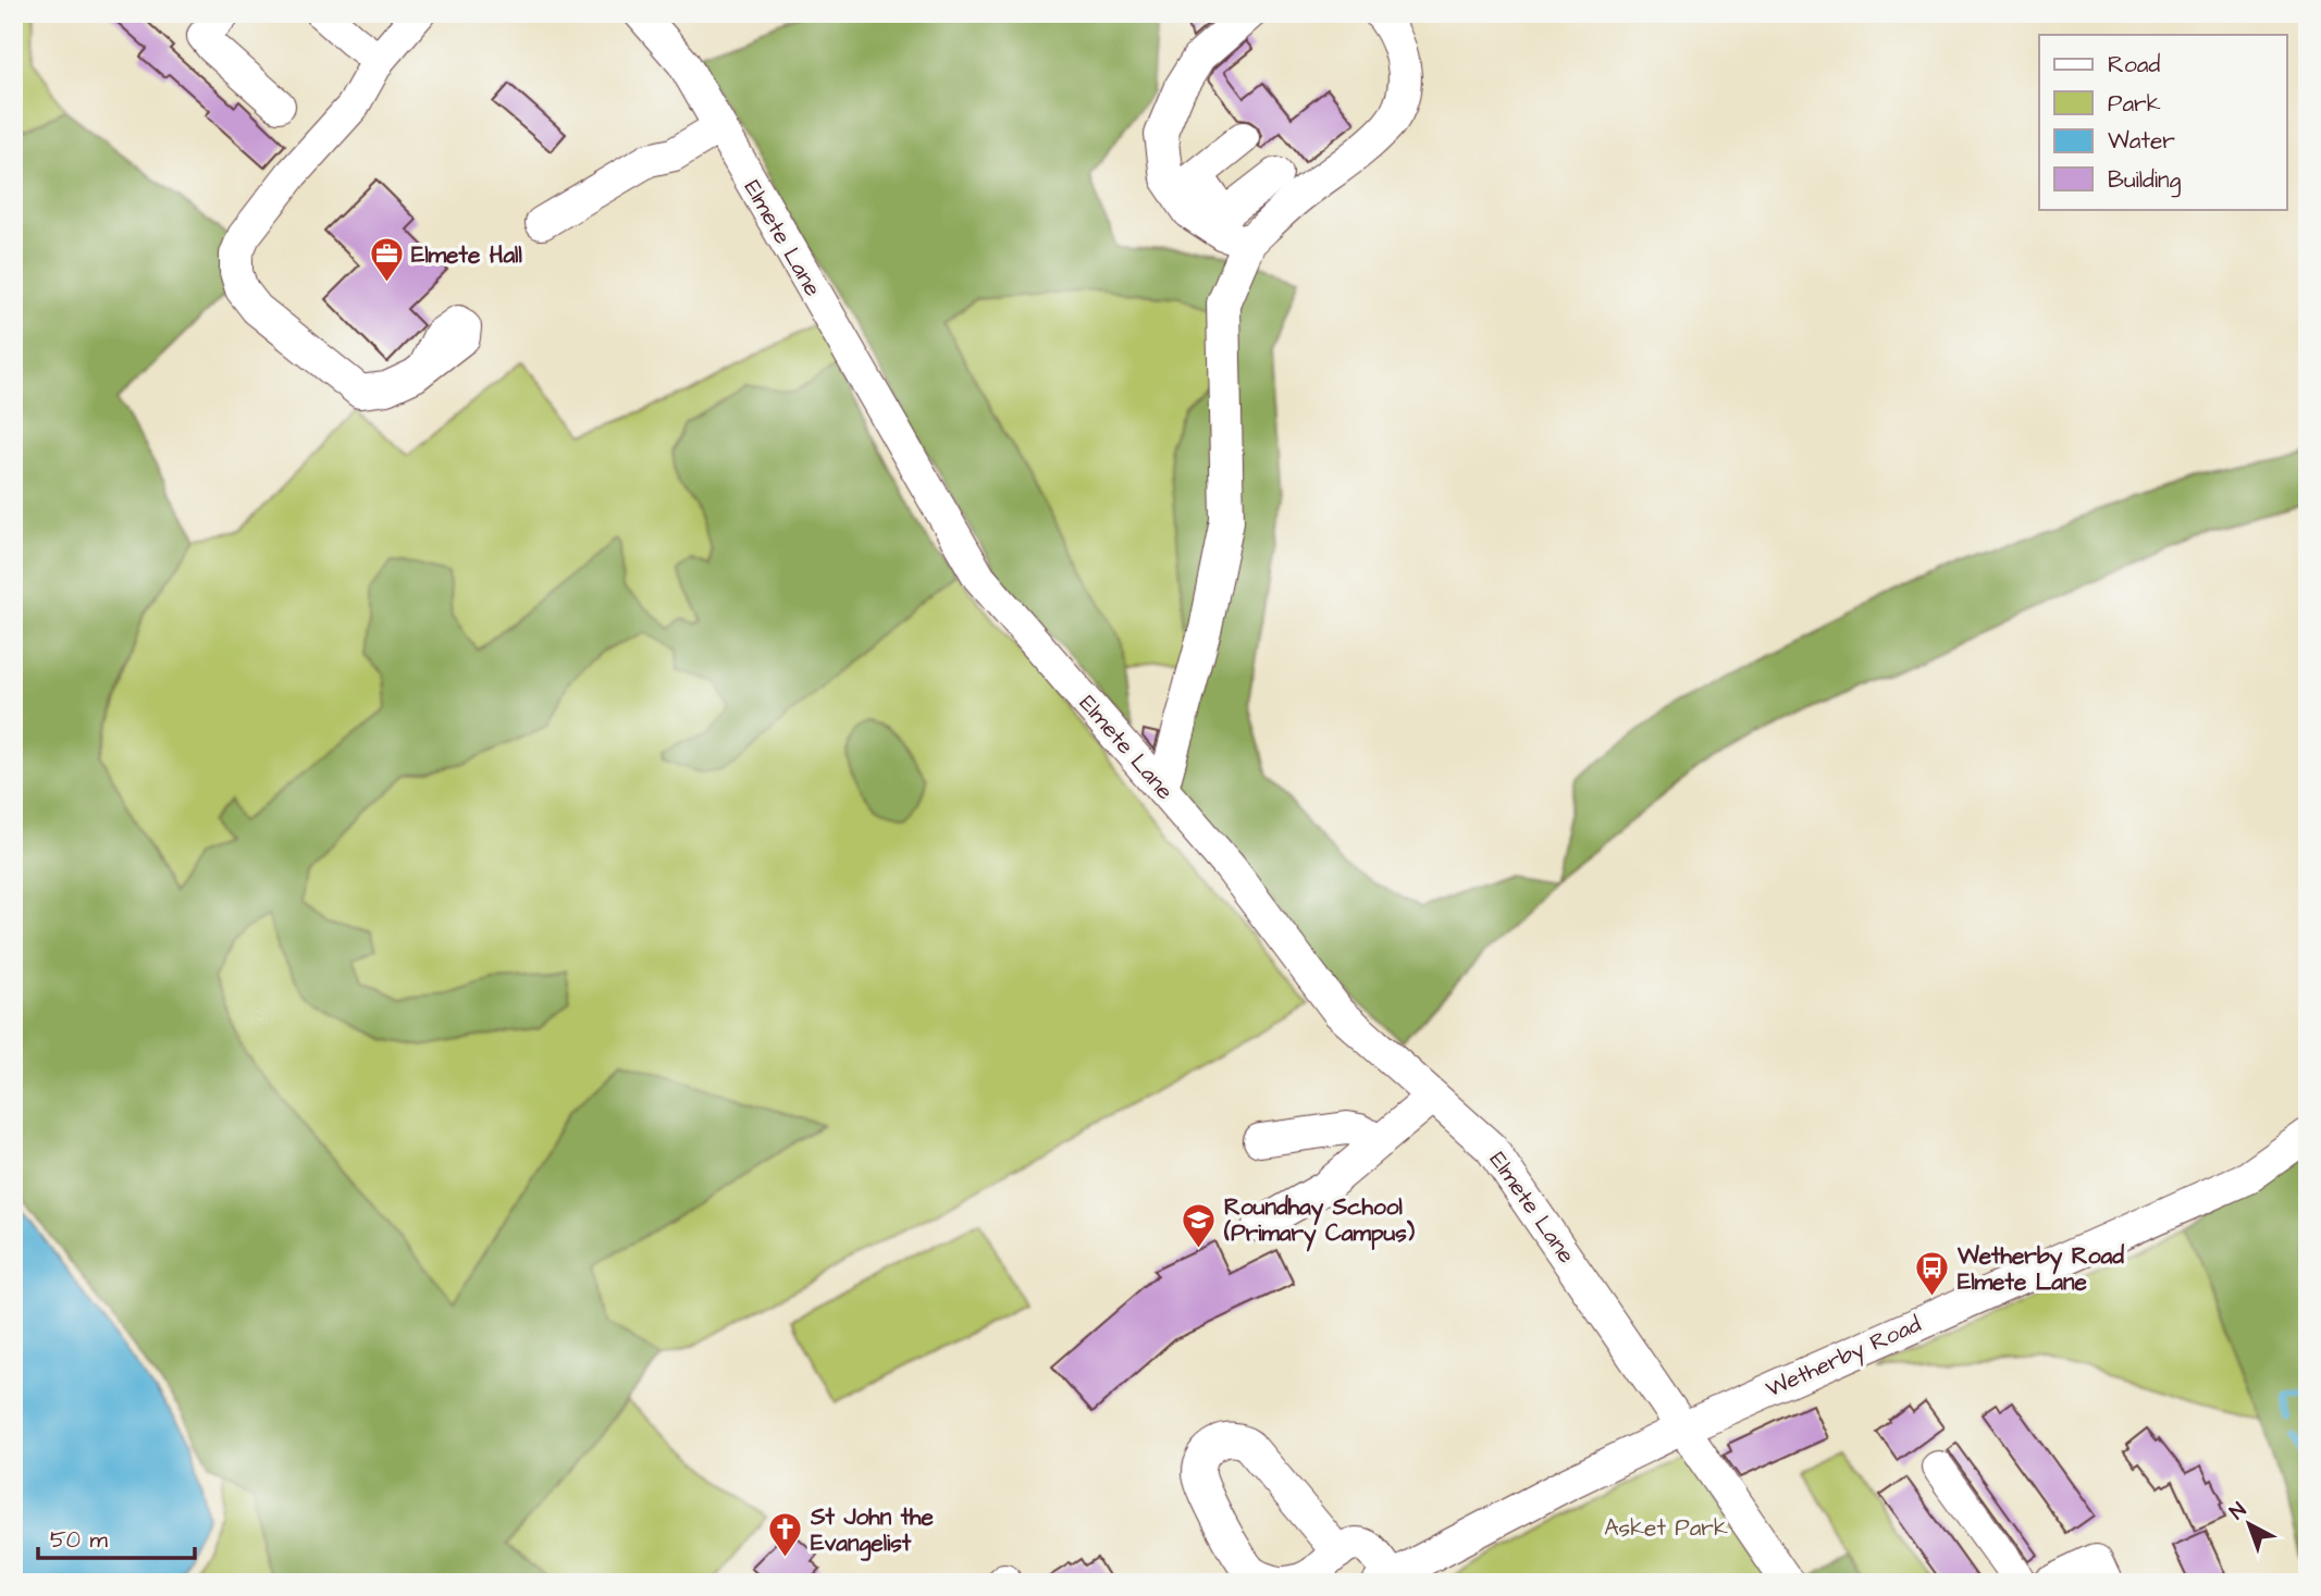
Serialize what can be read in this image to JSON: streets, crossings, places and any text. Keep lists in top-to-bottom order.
{
  "streets": {
    "street": ["Elmete Lane", "Wetherby Road"]
  },
  "crossings": [
    ["Elmete Lane", "Wetherby Road"]
  ],
  "parks": ["Asket Park"],
  "places": {
    "office": ["Elmete Hall"],
    "school or university": ["Roundhay School (Primary Campus)"],
    "bus stop": ["Wetherby Road Elmete Lane"],
    "church": ["St John the Evangelist"]
  },
  "legend": [
    "Road",
    "Park",
    "Water",
    "Building"
  ],
  "scale_bar": "50 m",
  "north": "top left"
}
